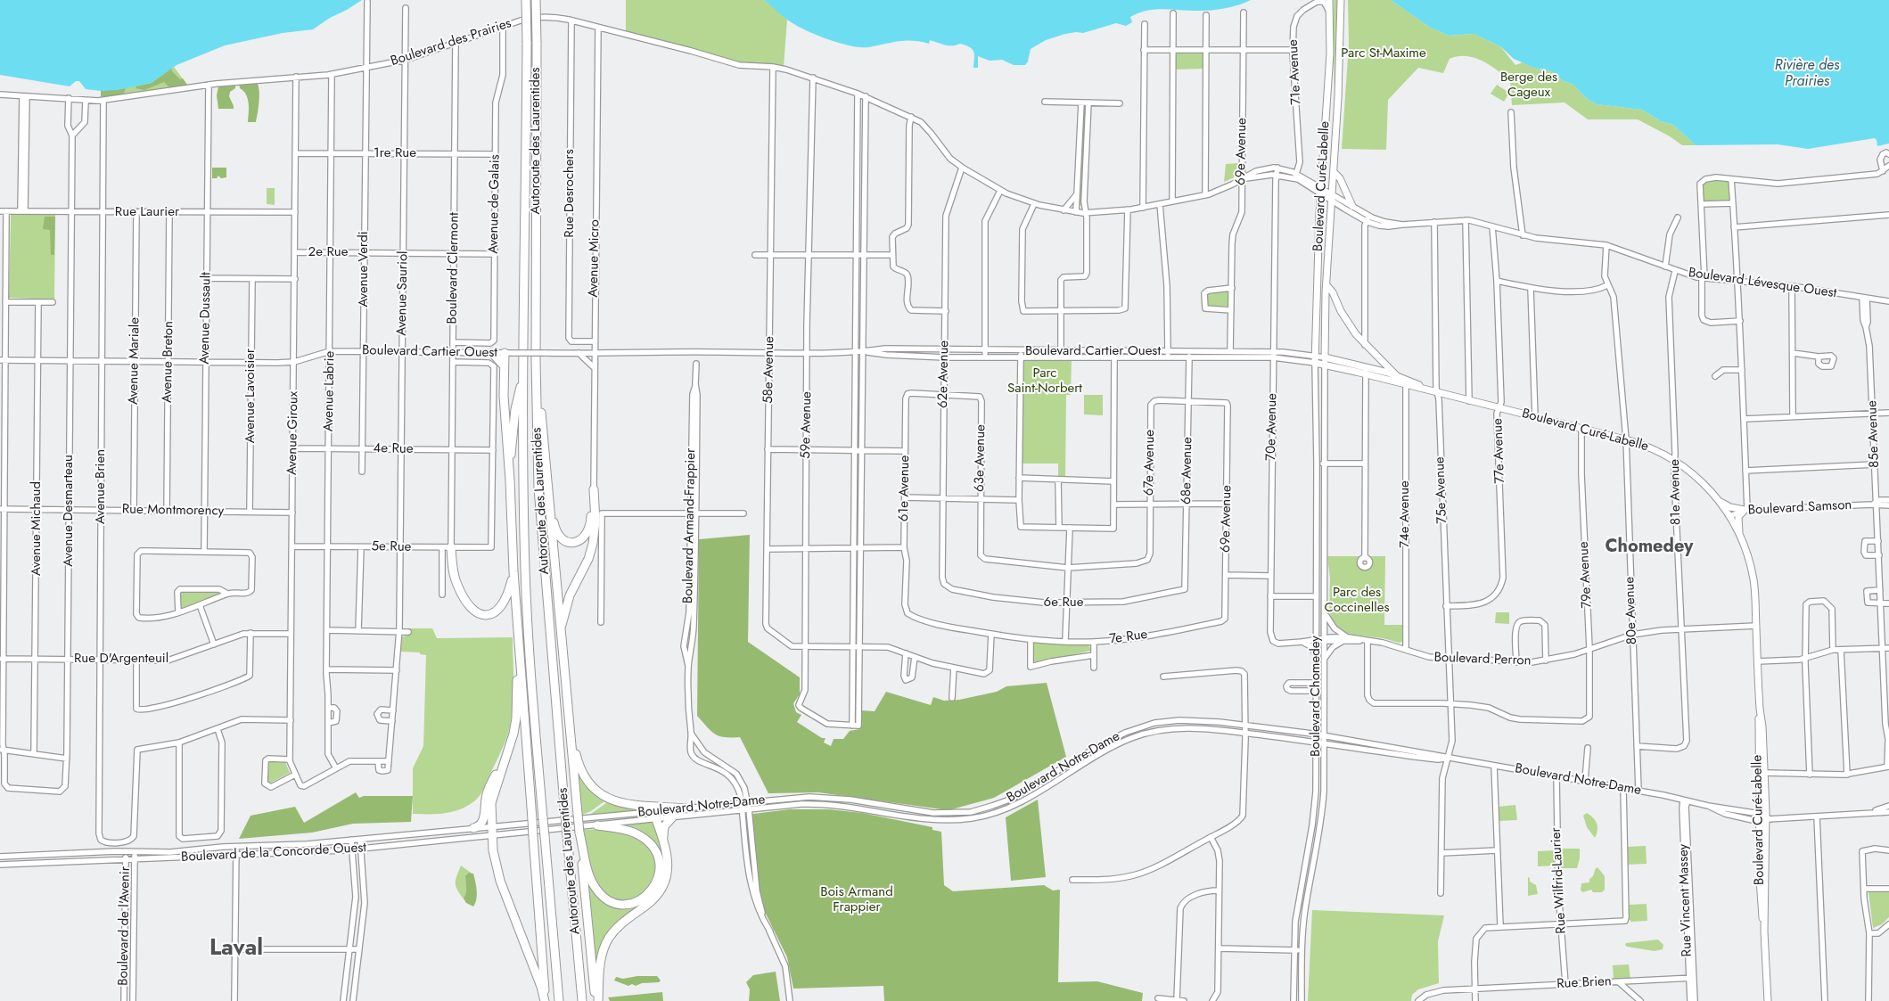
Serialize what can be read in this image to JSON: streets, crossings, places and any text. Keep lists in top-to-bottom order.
{
  "streets": {
    "highway": ["Autoroute des Laurentides"],
    "main road": ["Boulevard Curé-Labelle"],
    "street": [
      "Boulevard des Prairies",
      "71e Avenue",
      "69e Avenue",
      "1re Rue",
      "Rue Desrochers",
      "Avenue de Galais",
      "Rue Laurier",
      "2e Rue",
      "Avenue Micro",
      "Boulevard Clermont",
      "Avenue Verdi",
      "Boulevard Lévesque Ouest",
      "Avenue Sauriol",
      "Avenue Dussault",
      "Boulevard Cartier Ouest",
      "Avenue Mariale",
      "Avenue Breton",
      "58e Avenue",
      "62e Avenue",
      "Avenue Labrie",
      "Avenue Lavoisier",
      "59e Avenue",
      "70e Avenue",
      "Avenue Giroux",
      "85e Avenue",
      "4e Rue",
      "77e Avenue",
      "63e Avenue",
      "67e Avenue",
      "68e Avenue",
      "Avenue Brien",
      "61e Avenue",
      "75e Avenue",
      "81e Avenue",
      "Boulevard Samson",
      "Avenue Desmarteau",
      "Rue Montmorency",
      "74e Avenue",
      "Boulevard Armand-Frappier",
      "Avenue Michaud",
      "5e Rue",
      "79e Avenue",
      "6e Rue",
      "80e Avenue",
      "7e Rue",
      "Rue D'Argenteuil",
      "Boulevard Perron",
      "Boulevard Chomedey",
      "Boulevard Notre-Dame",
      "Boulevard de la Concorde Ouest",
      "Rue Wilfrid-Laurier",
      "Rue Vincent Massey",
      "Boulevard de l'Avenir",
      "Rue Brien"
    ]
  },
  "crossings": [
    ["Boulevard des Prairies", "Rue Desrochers"],
    ["Boulevard des Prairies", "Avenue de Galais"],
    ["Boulevard des Prairies", "Avenue Micro"],
    ["Boulevard des Prairies", "Boulevard Clermont"],
    ["Boulevard des Prairies", "Avenue Verdi"],
    ["Boulevard des Prairies", "Boulevard Lévesque Ouest"],
    ["Boulevard des Prairies", "Avenue Sauriol"],
    ["Boulevard des Prairies", "Avenue Dussault"],
    ["Boulevard des Prairies", "58e Avenue"],
    ["Boulevard des Prairies", "Avenue Labrie"],
    ["Boulevard des Prairies", "59e Avenue"],
    ["Boulevard des Prairies", "Avenue Giroux"],
    ["Boulevard des Prairies", "Avenue Brien"],
    ["Boulevard des Prairies", "Avenue Desmarteau"],
    ["71e Avenue", "Boulevard Curé-Labelle"],
    ["71e Avenue", "Boulevard Lévesque Ouest"],
    ["Autoroute des Laurentides", "Boulevard Notre-Dame"],
    ["Autoroute des Laurentides", "Boulevard de la Concorde Ouest"],
    ["69e Avenue", "Boulevard Lévesque Ouest"],
    ["69e Avenue", "Boulevard Cartier Ouest"],
    ["69e Avenue", "67e Avenue"],
    ["69e Avenue", "68e Avenue"],
    ["69e Avenue", "7e Rue"],
    ["1re Rue", "Avenue de Galais"],
    ["1re Rue", "Boulevard Clermont"],
    ["1re Rue", "Avenue Verdi"],
    ["1re Rue", "Avenue Sauriol"],
    ["1re Rue", "Avenue Labrie"],
    ["1re Rue", "Avenue Giroux"],
    ["Boulevard Curé-Labelle", "Boulevard Lévesque Ouest"],
    ["Boulevard Curé-Labelle", "Boulevard Cartier Ouest"],
    ["Boulevard Curé-Labelle", "77e Avenue"],
    ["Boulevard Curé-Labelle", "75e Avenue"],
    ["Boulevard Curé-Labelle", "81e Avenue"],
    ["Boulevard Curé-Labelle", "Boulevard Samson"],
    ["Boulevard Curé-Labelle", "74e Avenue"],
    ["Boulevard Curé-Labelle", "79e Avenue"],
    ["Boulevard Curé-Labelle", "80e Avenue"],
    ["Boulevard Curé-Labelle", "Boulevard Perron"],
    ["Boulevard Curé-Labelle", "Boulevard Chomedey"],
    ["Boulevard Curé-Labelle", "Boulevard Notre-Dame"],
    ["Rue Desrochers", "Avenue Micro"],
    ["Avenue de Galais", "2e Rue"],
    ["Avenue de Galais", "Boulevard Clermont"],
    ["Rue Laurier", "Avenue Dussault"],
    ["Rue Laurier", "Avenue Mariale"],
    ["Rue Laurier", "Avenue Breton"],
    ["Rue Laurier", "Avenue Giroux"],
    ["Rue Laurier", "Avenue Brien"],
    ["Rue Laurier", "Avenue Desmarteau"],
    ["2e Rue", "Boulevard Clermont"],
    ["2e Rue", "Avenue Verdi"],
    ["2e Rue", "Avenue Sauriol"],
    ["2e Rue", "Avenue Labrie"],
    ["2e Rue", "Avenue Giroux"],
    ["Avenue Micro", "Boulevard Cartier Ouest"],
    ["Boulevard Clermont", "Boulevard Cartier Ouest"],
    ["Boulevard Clermont", "4e Rue"],
    ["Boulevard Clermont", "5e Rue"],
    ["Avenue Verdi", "Boulevard Cartier Ouest"],
    ["Avenue Verdi", "4e Rue"],
    ["Boulevard Lévesque Ouest", "62e Avenue"],
    ["Boulevard Lévesque Ouest", "70e Avenue"],
    ["Boulevard Lévesque Ouest", "85e Avenue"],
    ["Boulevard Lévesque Ouest", "77e Avenue"],
    ["Boulevard Lévesque Ouest", "75e Avenue"],
    ["Boulevard Lévesque Ouest", "81e Avenue"],
    ["Boulevard Lévesque Ouest", "80e Avenue"],
    ["Avenue Sauriol", "Boulevard Cartier Ouest"],
    ["Avenue Sauriol", "4e Rue"],
    ["Avenue Sauriol", "5e Rue"],
    ["Avenue Dussault", "Boulevard Cartier Ouest"],
    ["Avenue Dussault", "Rue Montmorency"],
    ["Boulevard Cartier Ouest", "Avenue Mariale"],
    ["Boulevard Cartier Ouest", "Avenue Breton"],
    ["Boulevard Cartier Ouest", "58e Avenue"],
    ["Boulevard Cartier Ouest", "62e Avenue"],
    ["Boulevard Cartier Ouest", "Avenue Labrie"],
    ["Boulevard Cartier Ouest", "Avenue Lavoisier"],
    ["Boulevard Cartier Ouest", "59e Avenue"],
    ["Boulevard Cartier Ouest", "70e Avenue"],
    ["Boulevard Cartier Ouest", "Avenue Giroux"],
    ["Boulevard Cartier Ouest", "68e Avenue"],
    ["Boulevard Cartier Ouest", "Avenue Brien"],
    ["Boulevard Cartier Ouest", "Avenue Desmarteau"],
    ["Boulevard Cartier Ouest", "Avenue Michaud"],
    ["Boulevard Cartier Ouest", "Boulevard Chomedey"],
    ["Avenue Mariale", "Rue Montmorency"],
    ["Avenue Breton", "Rue Montmorency"],
    ["58e Avenue", "59e Avenue"],
    ["62e Avenue", "63e Avenue"],
    ["62e Avenue", "61e Avenue"],
    ["62e Avenue", "6e Rue"],
    ["Avenue Labrie", "Avenue Giroux"],
    ["Avenue Labrie", "4e Rue"],
    ["Avenue Labrie", "5e Rue"],
    ["Avenue Lavoisier", "Rue Montmorency"],
    ["70e Avenue", "Boulevard Perron"],
    ["70e Avenue", "Boulevard Chomedey"],
    ["Avenue Giroux", "4e Rue"],
    ["Avenue Giroux", "Rue Montmorency"],
    ["Avenue Giroux", "5e Rue"],
    ["Avenue Giroux", "Rue D'Argenteuil"],
    ["85e Avenue", "Boulevard Samson"],
    ["4e Rue", "5e Rue"],
    ["77e Avenue", "75e Avenue"],
    ["63e Avenue", "67e Avenue"],
    ["63e Avenue", "61e Avenue"],
    ["67e Avenue", "68e Avenue"],
    ["68e Avenue", "6e Rue"],
    ["Avenue Brien", "Rue Montmorency"],
    ["Avenue Brien", "Rue D'Argenteuil"],
    ["61e Avenue", "7e Rue"],
    ["75e Avenue", "79e Avenue"],
    ["75e Avenue", "Boulevard Perron"],
    ["75e Avenue", "Boulevard Notre-Dame"],
    ["81e Avenue", "80e Avenue"],
    ["81e Avenue", "Boulevard Perron"],
    ["Avenue Desmarteau", "Rue Montmorency"],
    ["Avenue Desmarteau", "Rue D'Argenteuil"],
    ["Rue Montmorency", "Avenue Michaud"],
    ["74e Avenue", "Boulevard Perron"],
    ["Boulevard Armand-Frappier", "Boulevard Notre-Dame"],
    ["Avenue Michaud", "Rue D'Argenteuil"],
    ["79e Avenue", "Boulevard Perron"],
    ["80e Avenue", "Boulevard Perron"],
    ["80e Avenue", "Boulevard Notre-Dame"],
    ["Boulevard Perron", "Boulevard Chomedey"],
    ["Boulevard Chomedey", "Boulevard Notre-Dame"],
    ["Boulevard Notre-Dame", "Boulevard de la Concorde Ouest"],
    ["Boulevard Notre-Dame", "Rue Wilfrid-Laurier"],
    ["Boulevard Notre-Dame", "Rue Vincent Massey"],
    ["Boulevard de la Concorde Ouest", "Boulevard de l'Avenir"],
    ["Rue Wilfrid-Laurier", "Rue Brien"],
    ["Rue Vincent Massey", "Rue Brien"]
  ],
  "districts": ["Chomedey", "Laval"],
  "water": ["Rivière des Prairies"],
  "parks": [
    "Parc St-Maxime",
    "Berge des Cageux",
    "Parc Saint-Norbert",
    "Parc des Coccinelles",
    "Bois Armand Frappier"
  ]
}
